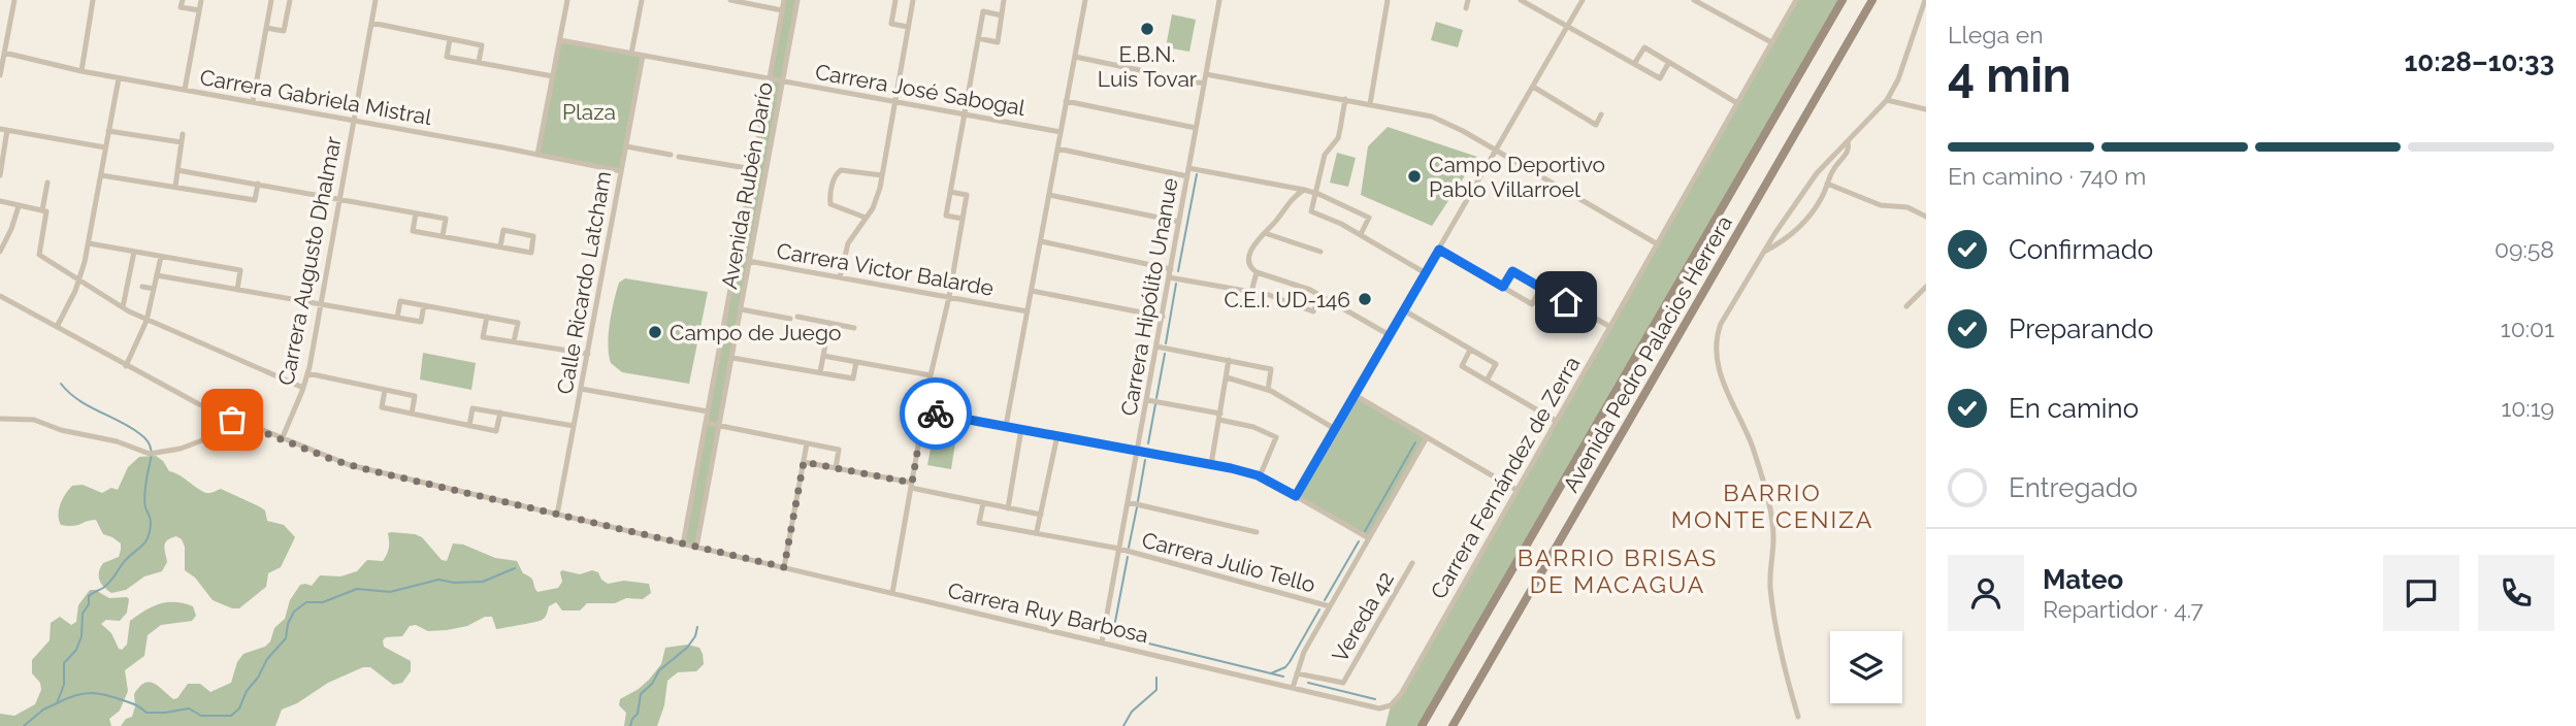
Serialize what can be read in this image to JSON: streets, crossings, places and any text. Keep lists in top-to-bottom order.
{
  "streets": {
    "main road": ["Avenida Pedro Palacios Herrera"],
    "street": [
      "Carrera José Sabogal",
      "Carrera Gabriela Mistral",
      "Avenida Rubén Darío",
      "Carrera Augusto Dhalmar",
      "Carrera Victor Balarde",
      "Calle Ricardo Latcham",
      "Carrera Hipólito Unanue",
      "Carrera Fernández de Zerra",
      "Carrera Julio Tello",
      "Carrera Ruy Barbosa",
      "Vereda 42"
    ]
  },
  "crossings": [
    ["Carrera José Sabogal", "Avenida Rubén Darío"],
    ["Carrera José Sabogal", "Calle Ricardo Latcham"],
    ["Carrera Gabriela Mistral", "Carrera Augusto Dhalmar"],
    ["Carrera Gabriela Mistral", "Calle Ricardo Latcham"],
    ["Avenida Rubén Darío", "Carrera Victor Balarde"],
    ["Avenida Rubén Darío", "Carrera Ruy Barbosa"],
    ["Carrera Hipólito Unanue", "Carrera Julio Tello"],
    ["Carrera Hipólito Unanue", "Carrera Ruy Barbosa"],
    ["Carrera Fernández de Zerra", "Carrera Ruy Barbosa"]
  ],
  "districts": ["BARRIO MONTE CENIZA", "BARRIO BRISAS DE MACAGUA"],
  "parks": ["Plaza"],
  "places": [
    "E.B.N. Luis Tovar",
    "Campo Deportivo Pablo Villarroel",
    "C.E.I. UD-146",
    "Campo de Juego"
  ],
  "page": {
    "heading": ["4 min", "Llega en", "10:28–10:33"],
    "panel": ["Mateo", "Repartidor · 4.7"],
    "bar": "En camino · 740 m",
    "list": [
      ["Confirmado", "09:58"],
      ["Preparando", "10:01"],
      ["En camino", "10:19"],
      "Entregado"
    ]
  }
}
